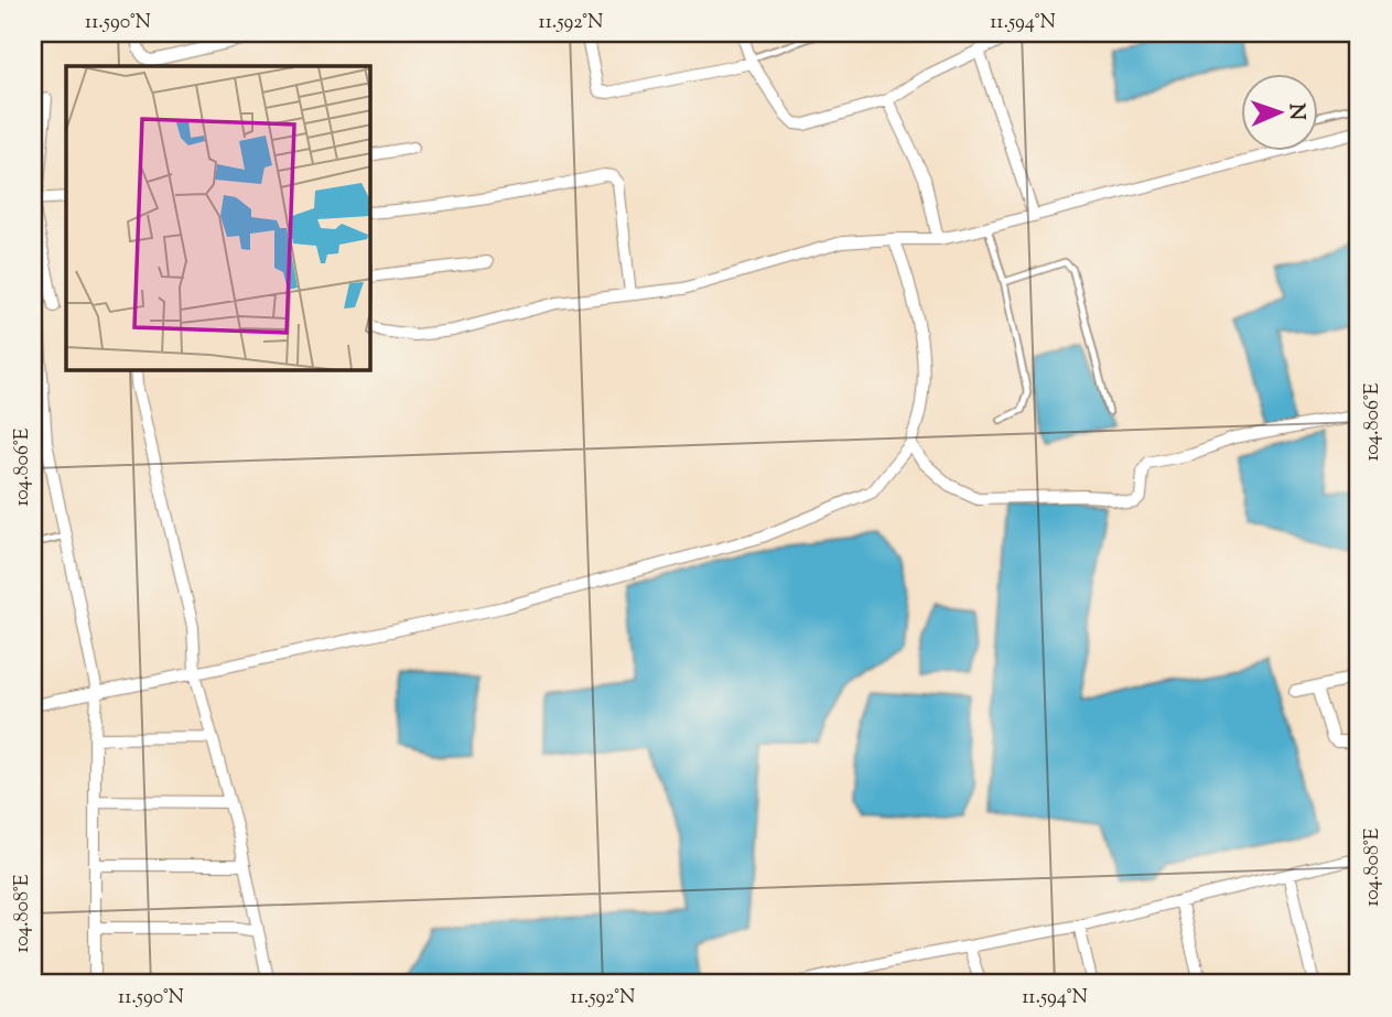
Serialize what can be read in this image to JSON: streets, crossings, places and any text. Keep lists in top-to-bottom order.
{
  "north": "right",
  "coordinates": [
    "11.590°N",
    "11.592°N",
    "11.594°N",
    "104.806°E",
    "104.808°E"
  ]
}
